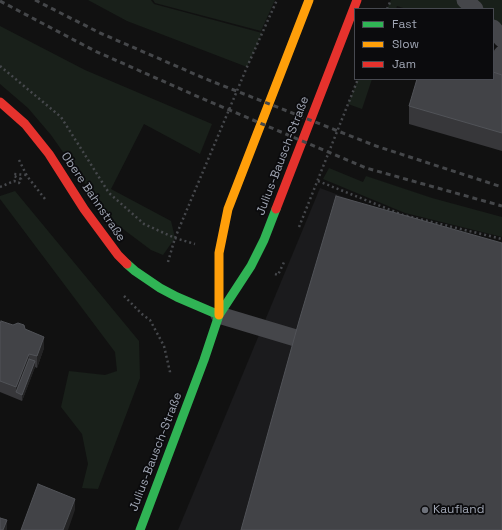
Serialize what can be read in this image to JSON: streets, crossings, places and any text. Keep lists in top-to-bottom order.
{
  "streets": {
    "main road": ["Julius-Bausch-Straße", "Obere Bahnstraße"]
  },
  "crossings": [
    ["Julius-Bausch-Straße", "Obere Bahnstraße"]
  ],
  "places": ["Kaufland"],
  "legend": ["Fast", "Slow", "Jam"]
}
